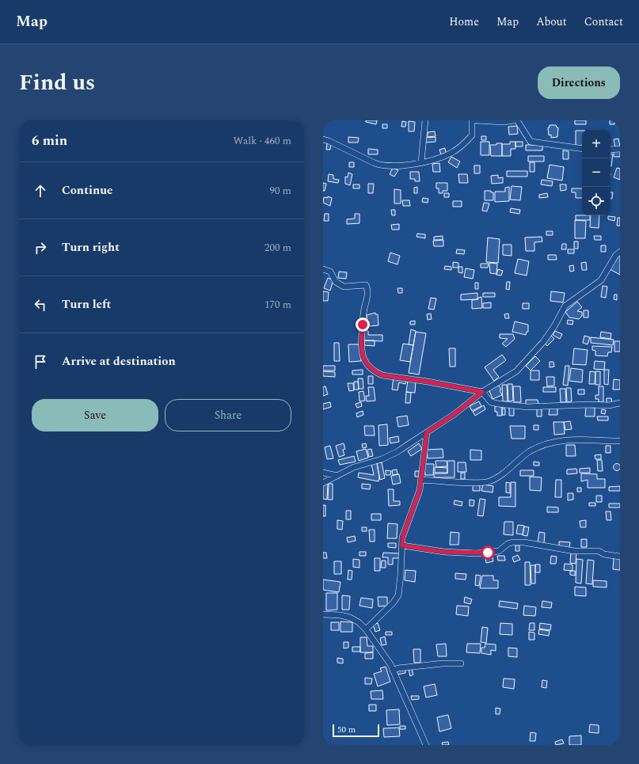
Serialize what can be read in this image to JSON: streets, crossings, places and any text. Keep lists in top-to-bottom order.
{
  "scale_bar": "50 m",
  "page": {
    "header": "Map",
    "nav": [
      "Home",
      "Map",
      "About",
      "Contact"
    ],
    "title": "Find us",
    "buttons": [
      "Directions",
      ["Save", "Share"]
    ],
    "heading": ["6 min", "Walk · 460 m"],
    "map_buttons": ["+", "−"],
    "list": [
      ["Continue", "90 m"],
      ["Turn right", "200 m"],
      ["Turn left", "170 m"],
      "Arrive at destination"
    ],
    "scale": "50 m"
  }
}
